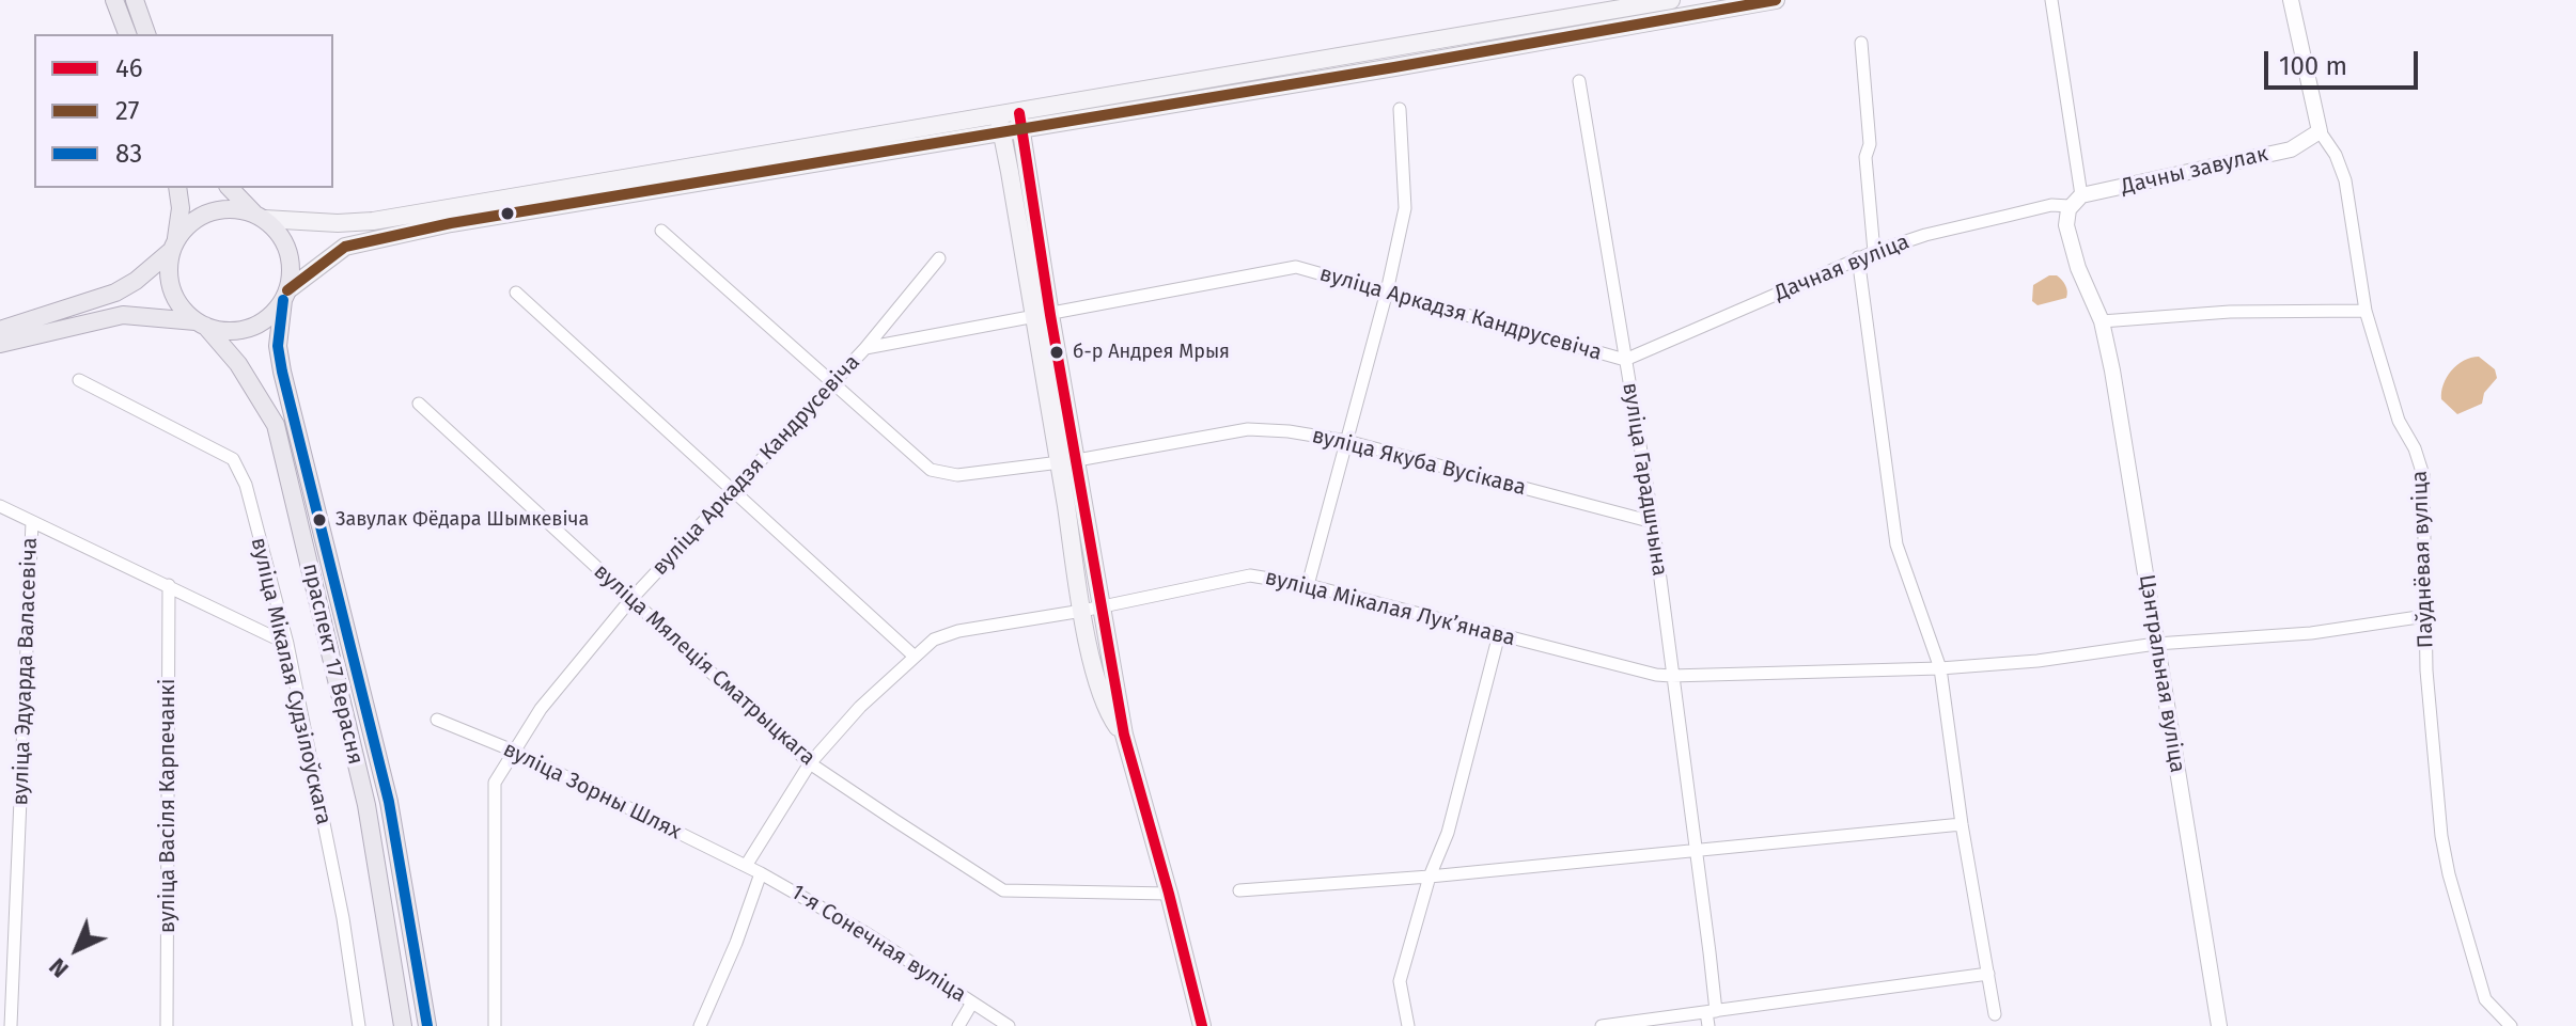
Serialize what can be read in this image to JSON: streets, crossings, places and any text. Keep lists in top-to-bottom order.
{
  "streets": {
    "main road": ["праспект 17 Верасня"],
    "street": [
      "Дачны завулак",
      "Дачная вуліца",
      "вуліца Аркадзя Кандрусевіча",
      "вуліца Якуба Вусікава",
      "вуліца Гарадшчына",
      "Паўднёвая вуліца",
      "вуліца Мікалая Лукʼянава",
      "вуліца Мялеція Сматрыцкага",
      "вуліца Эдуарда Валасевіча",
      "Цэнтральная вуліца",
      "вуліца Мікалая Судзілоўскага",
      "вуліца Зорны Шлях",
      "вуліца Васіля Карпечанкі",
      "1-я Сонечная вуліца"
    ]
  },
  "crossings": [
    ["Дачны завулак", "Дачная вуліца"],
    ["Дачны завулак", "Паўднёвая вуліца"],
    ["Дачны завулак", "Цэнтральная вуліца"],
    ["Дачная вуліца", "вуліца Аркадзя Кандрусевіча"],
    ["Дачная вуліца", "вуліца Гарадшчына"],
    ["Дачная вуліца", "Цэнтральная вуліца"],
    ["вуліца Аркадзя Кандрусевіча", "вуліца Якуба Вусікава"],
    ["вуліца Аркадзя Кандрусевіча", "вуліца Гарадшчына"],
    ["вуліца Аркадзя Кандрусевіча", "вуліца Мялеція Сматрыцкага"],
    ["вуліца Аркадзя Кандрусевіча", "вуліца Зорны Шлях"],
    ["вуліца Якуба Вусікава", "вуліца Гарадшчына"],
    ["вуліца Гарадшчына", "вуліца Мікалая Лукʼянава"],
    ["Паўднёвая вуліца", "вуліца Мікалая Лукʼянава"],
    ["вуліца Мікалая Лукʼянава", "вуліца Мялеція Сматрыцкага"],
    ["вуліца Мікалая Лукʼянава", "Цэнтральная вуліца"],
    ["вуліца Мікалая Лукʼянава", "вуліца Зорны Шлях"],
    ["вуліца Мікалая Лукʼянава", "1-я Сонечная вуліца"],
    ["вуліца Зорны Шлях", "1-я Сонечная вуліца"]
  ],
  "places": ["б-р Андрея Мрыя", "Завулак Фёдара Шымкевіча"],
  "lines": ["transit line 27", "transit line 46", "transit line 83"],
  "legend": ["46", "27", "83"],
  "scale_bar": "100 m",
  "north": "bottom left"
}
